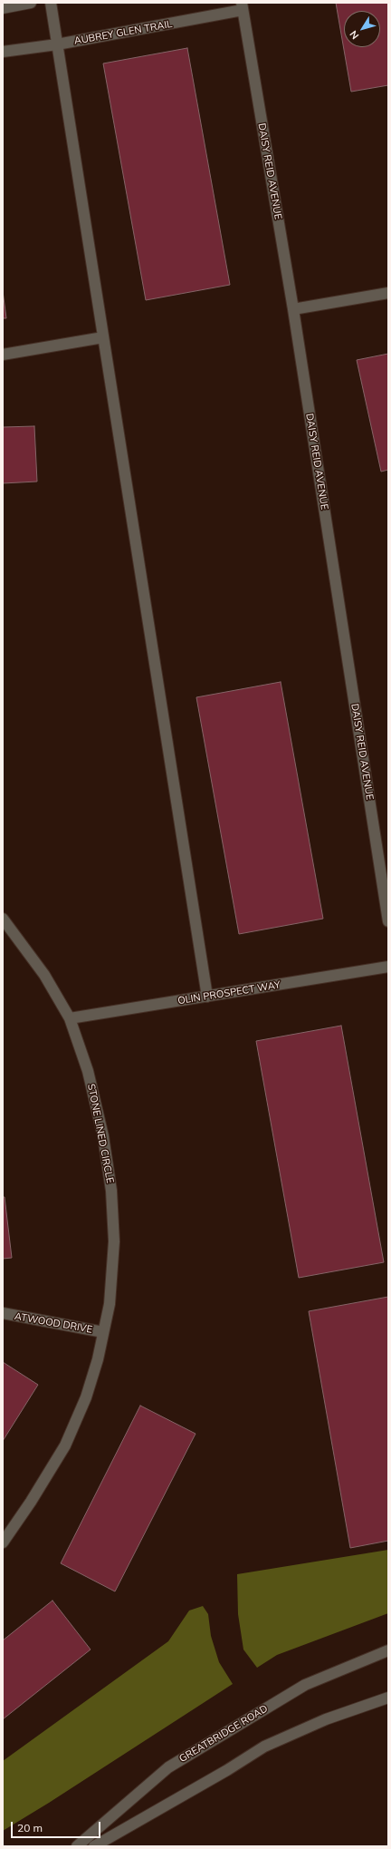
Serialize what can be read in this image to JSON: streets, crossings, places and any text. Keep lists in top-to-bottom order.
{
  "streets": {
    "street": [
      "AUBREY GLEN TRAIL",
      "DAISY REID AVENUE",
      "OLIN PROSPECT WAY",
      "STONE LINED CIRCLE",
      "ATWOOD DRIVE",
      "GREATBRIDGE ROAD"
    ]
  },
  "crossings": [
    ["AUBREY GLEN TRAIL", "DAISY REID AVENUE"],
    ["OLIN PROSPECT WAY", "STONE LINED CIRCLE"],
    ["STONE LINED CIRCLE", "ATWOOD DRIVE"]
  ],
  "scale_bar": "20 m",
  "north": "bottom left"
}
